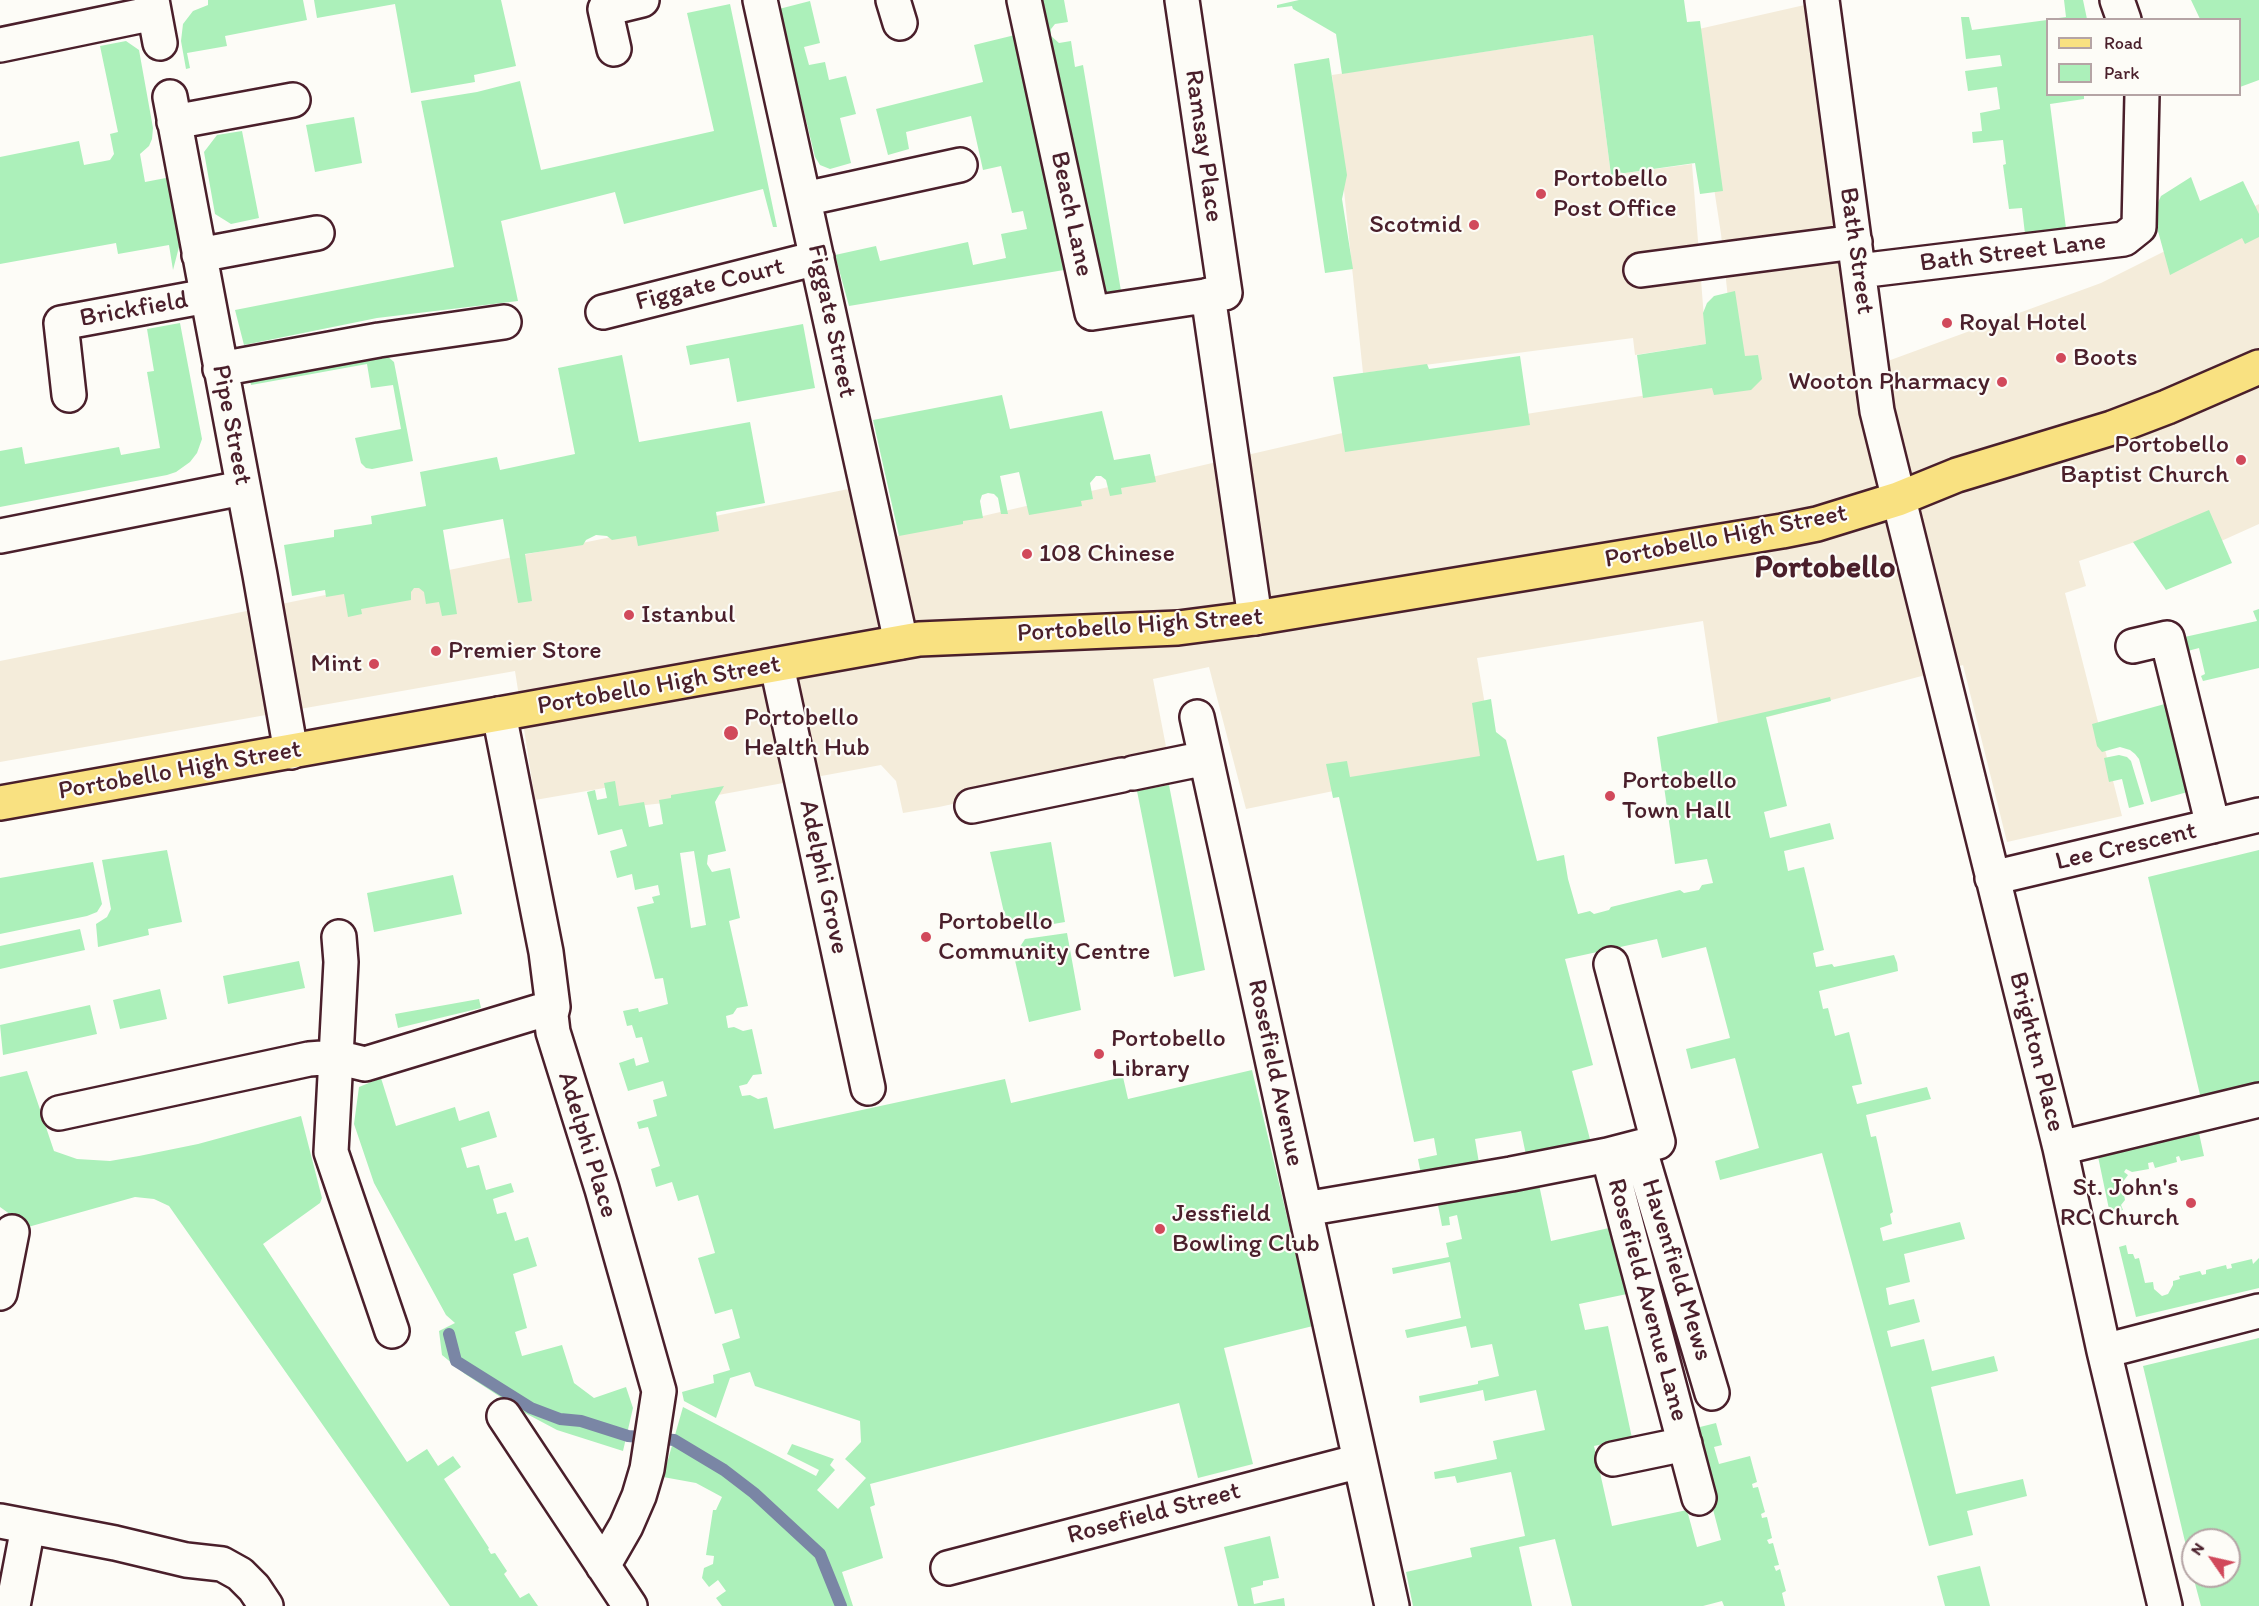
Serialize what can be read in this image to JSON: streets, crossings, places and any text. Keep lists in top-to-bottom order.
{
  "streets": {
    "main road": ["Portobello High Street"],
    "street": [
      "Ramsay Place",
      "Beach Lane",
      "Bath Street",
      "Bath Street Lane",
      "Figgate Court",
      "Brickfield",
      "Figgate Street",
      "Pipe Street",
      "Lee Crescent",
      "Adelphi Grove",
      "Brighton Place",
      "Rosefield Avenue",
      "Adelphi Place",
      "Havenfield Mews",
      "Rosefield Avenue Lane",
      "Rosefield Street"
    ]
  },
  "crossings": [
    ["Ramsay Place", "Beach Lane"],
    ["Bath Street", "Bath Street Lane"],
    ["Bath Street", "Portobello High Street"],
    ["Bath Street", "Brighton Place"],
    ["Figgate Court", "Figgate Street"],
    ["Brickfield", "Pipe Street"],
    ["Figgate Street", "Portobello High Street"],
    ["Pipe Street", "Portobello High Street"],
    ["Portobello High Street", "Adelphi Grove"],
    ["Portobello High Street", "Brighton Place"],
    ["Portobello High Street", "Adelphi Place"],
    ["Lee Crescent", "Brighton Place"],
    ["Rosefield Avenue", "Rosefield Avenue Lane"],
    ["Rosefield Avenue", "Rosefield Street"],
    ["Havenfield Mews", "Rosefield Avenue Lane"]
  ],
  "districts": ["Portobello"],
  "places": [
    "Portobello Post Office",
    "Scotmid",
    "Royal Hotel",
    "Boots",
    "Wooton Pharmacy",
    "Portobello Baptist Church",
    "108 Chinese",
    "Istanbul",
    "Premier Store",
    "Mint",
    "Portobello Health Hub",
    "Portobello Town Hall",
    "Portobello Community Centre",
    "Portobello Library",
    "St. John's RC Church",
    "Jessfield Bowling Club"
  ],
  "legend": ["Road", "Park"],
  "north": "top left"
}
